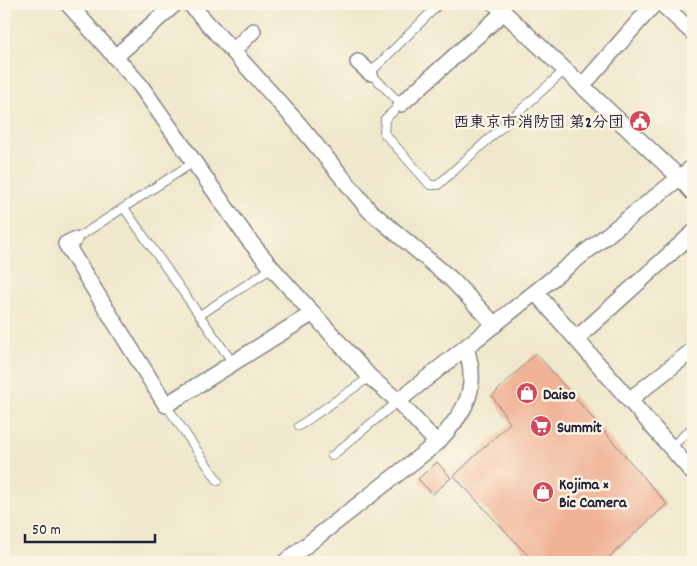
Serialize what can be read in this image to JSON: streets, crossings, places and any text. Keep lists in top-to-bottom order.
{
  "places": {
    "public building": ["西東京市消防団 第2分団"],
    "shop": ["Daiso", "Kojima × Bic Camera"],
    "supermarket": ["Summit"]
  },
  "scale_bar": "50 m"
}
